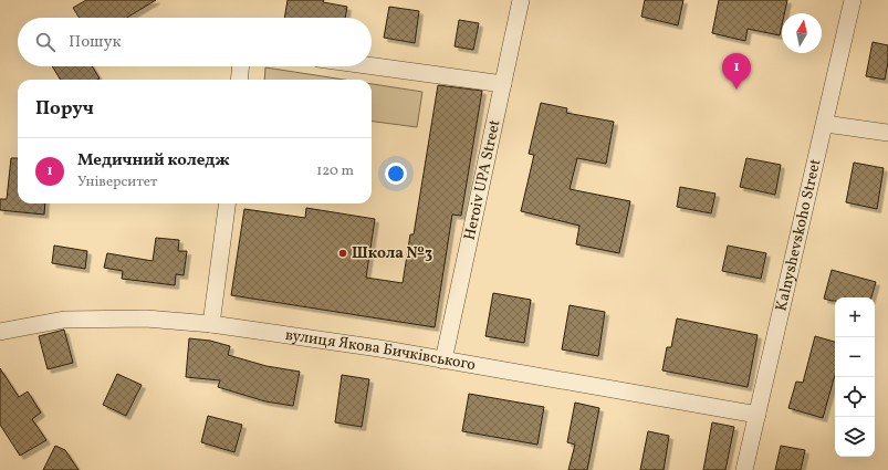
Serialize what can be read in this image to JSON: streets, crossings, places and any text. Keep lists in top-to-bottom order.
{
  "streets": {
    "street": ["Heroiv UPA Street", "Kalnyshevskoho Street", "вулиця Якова Бичківського"]
  },
  "crossings": [
    ["Heroiv UPA Street", "вулиця Якова Бичківського"],
    ["Kalnyshevskoho Street", "вулиця Якова Бичківського"]
  ],
  "places": ["Школа №3"],
  "north": "top",
  "page": {
    "search": "Пошук",
    "pins": "1",
    "heading": "Поруч",
    "list": [
      {
        "mark": "1",
        "name": "Медичний коледж",
        "note": "Університет",
        "value": "120 m"
      }
    ],
    "map_buttons": ["+", "−"]
  }
}
